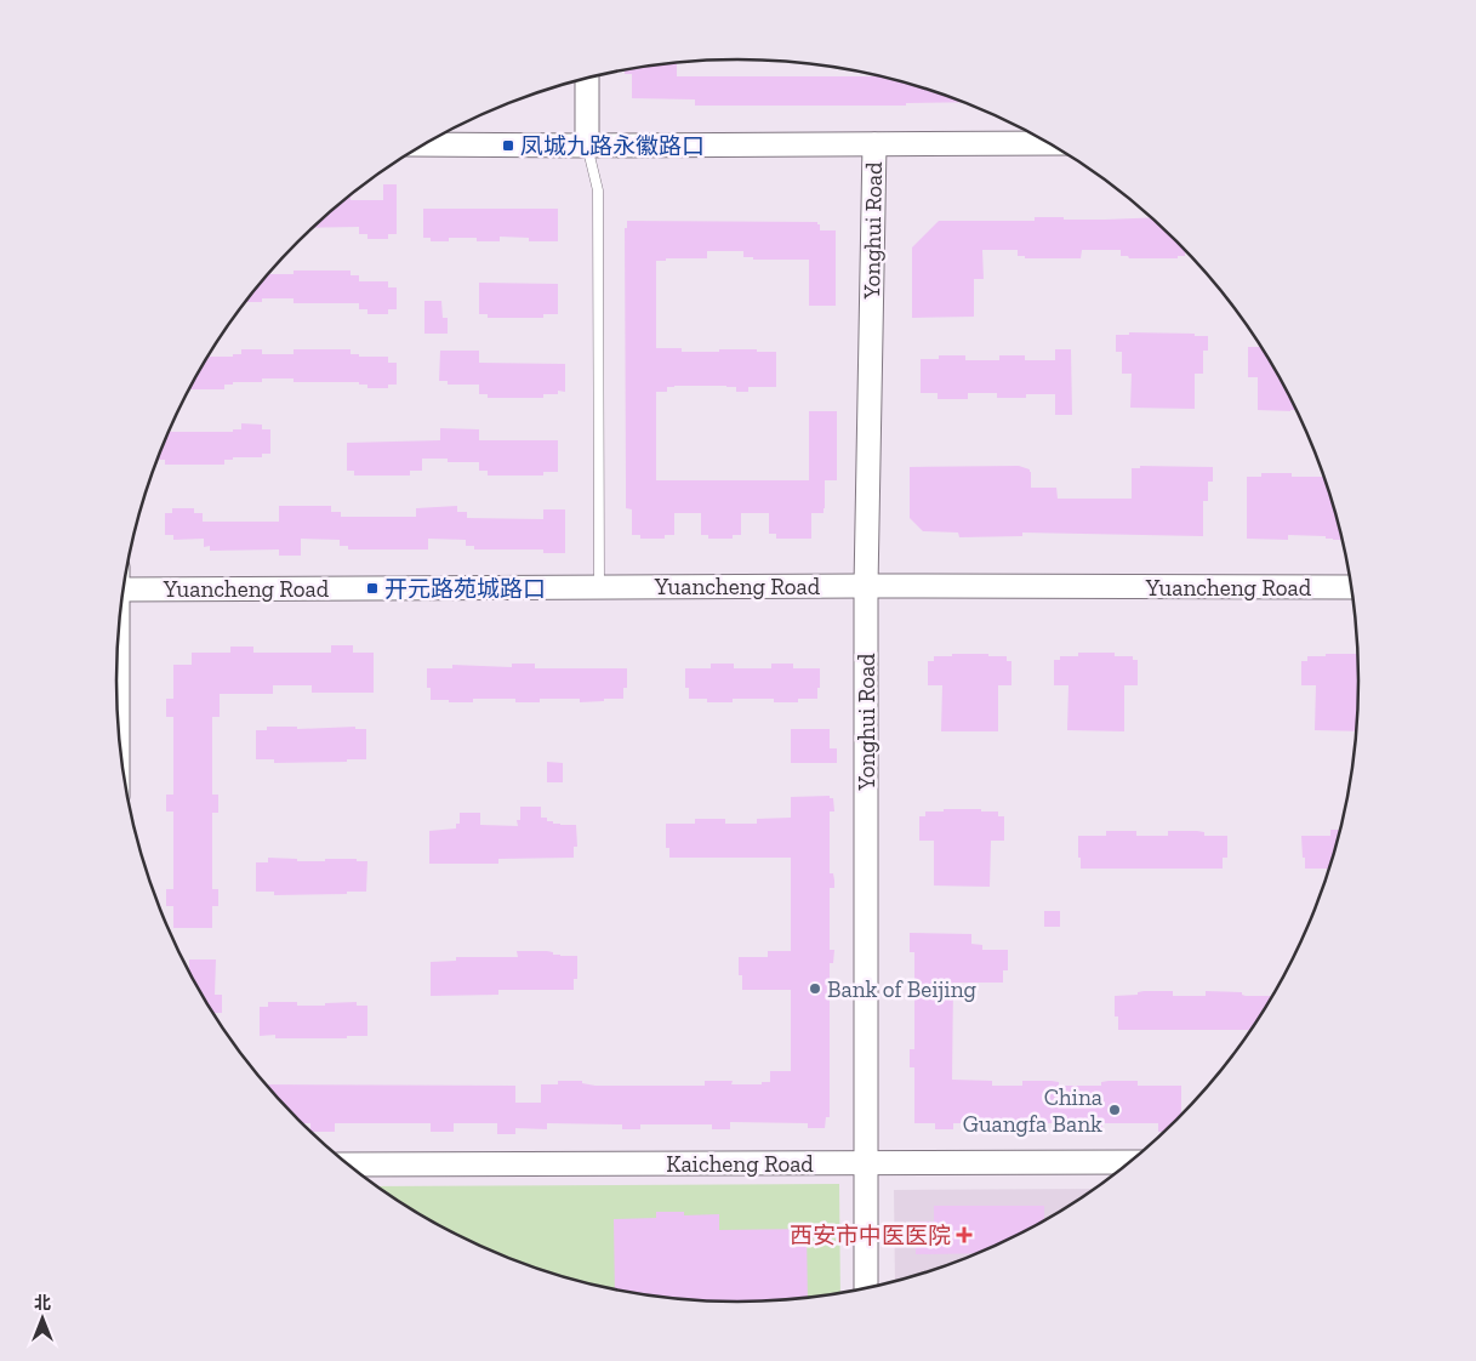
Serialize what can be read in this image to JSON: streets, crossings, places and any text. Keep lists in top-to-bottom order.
{
  "streets": {
    "street": ["Yonghui Road", "Yuancheng Road", "Kaicheng Road"]
  },
  "crossings": [
    ["Yonghui Road", "Yuancheng Road"],
    ["Yonghui Road", "Kaicheng Road"]
  ],
  "places": {
    "transit": ["凤城九路永徽路口", "开元路苑城路口"],
    "other": ["Bank of Beijing", "China Guangfa Bank"],
    "health": ["西安市中医医院"]
  },
  "north": "top"
}
